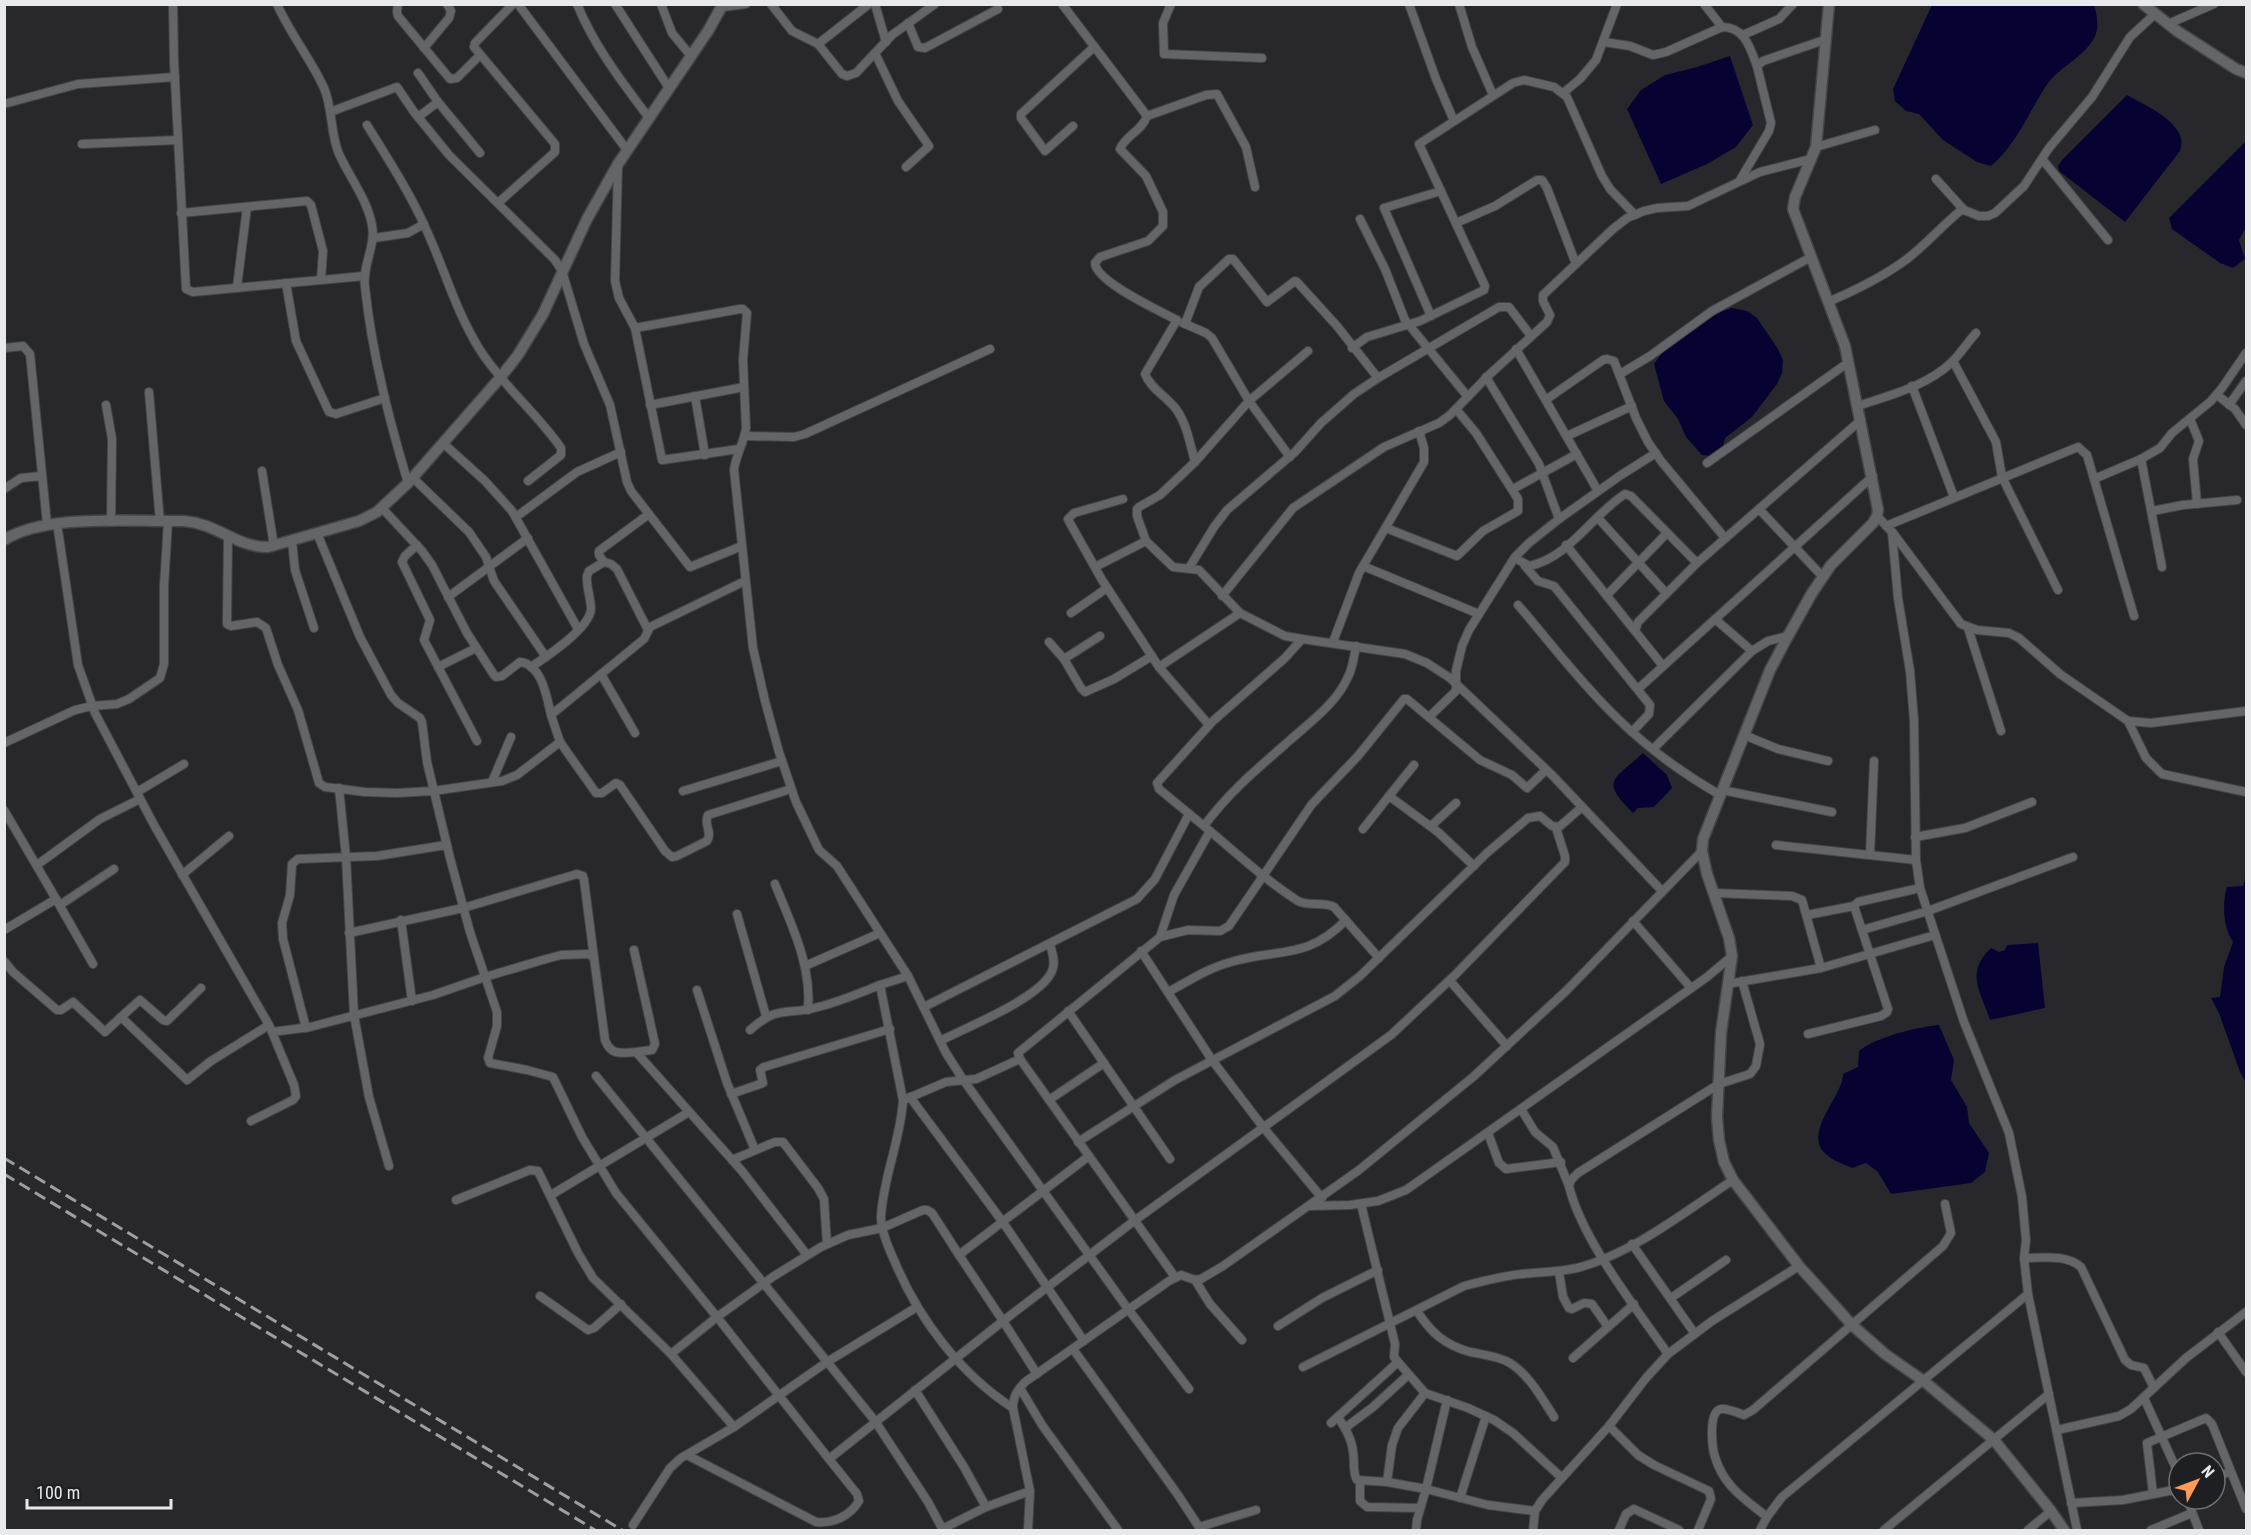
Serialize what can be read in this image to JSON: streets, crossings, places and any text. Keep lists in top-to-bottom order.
{
  "scale_bar": "100 m",
  "north": "top right"
}
